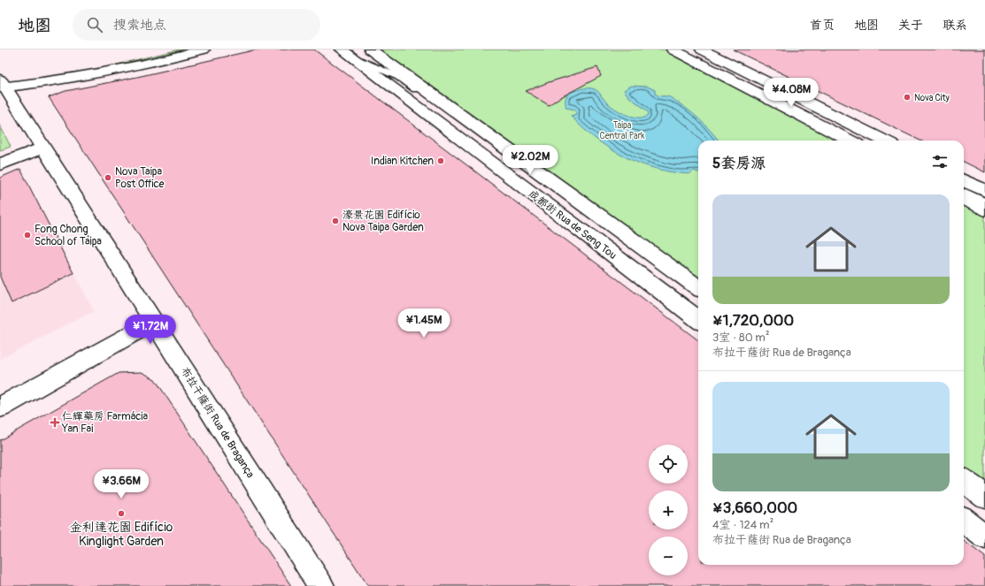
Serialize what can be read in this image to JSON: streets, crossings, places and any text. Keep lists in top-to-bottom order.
{
  "streets": {
    "street": ["成都街 Rua de Seng Tou", "布拉干薩街 Rua de Bragança"]
  },
  "parks": ["Taipa Central Park"],
  "places": {
    "other": [
      "Nova City",
      "Indian Kitchen",
      "Nova Taipa Post Office",
      "濠景花園 Edifício Nova Taipa Garden",
      "Fong Chong School of Taipa",
      "金利達花園 Edifício Kinglight Garden"
    ],
    "health": ["仁輝藥房 Farmácia Yan Fai"]
  },
  "page": {
    "header": "地图",
    "search": "搜索地点",
    "nav": [
      "首页",
      "地图",
      "关于",
      "联系"
    ],
    "price": [
      "¥4.08M",
      "¥2.02M",
      "¥1.45M",
      "¥1.72M",
      "¥3.66M"
    ],
    "heading": "5套房源",
    "list": [
      {
        "name": "¥1,720,000",
        "note": "3室 · 80 m² · 布拉干薩街 Rua de Bragança"
      },
      {
        "name": "¥3,660,000",
        "note": "4室 · 124 m² · 布拉干薩街 Rua de Bragança"
      }
    ],
    "map_buttons": ["+", "−"]
  }
}
